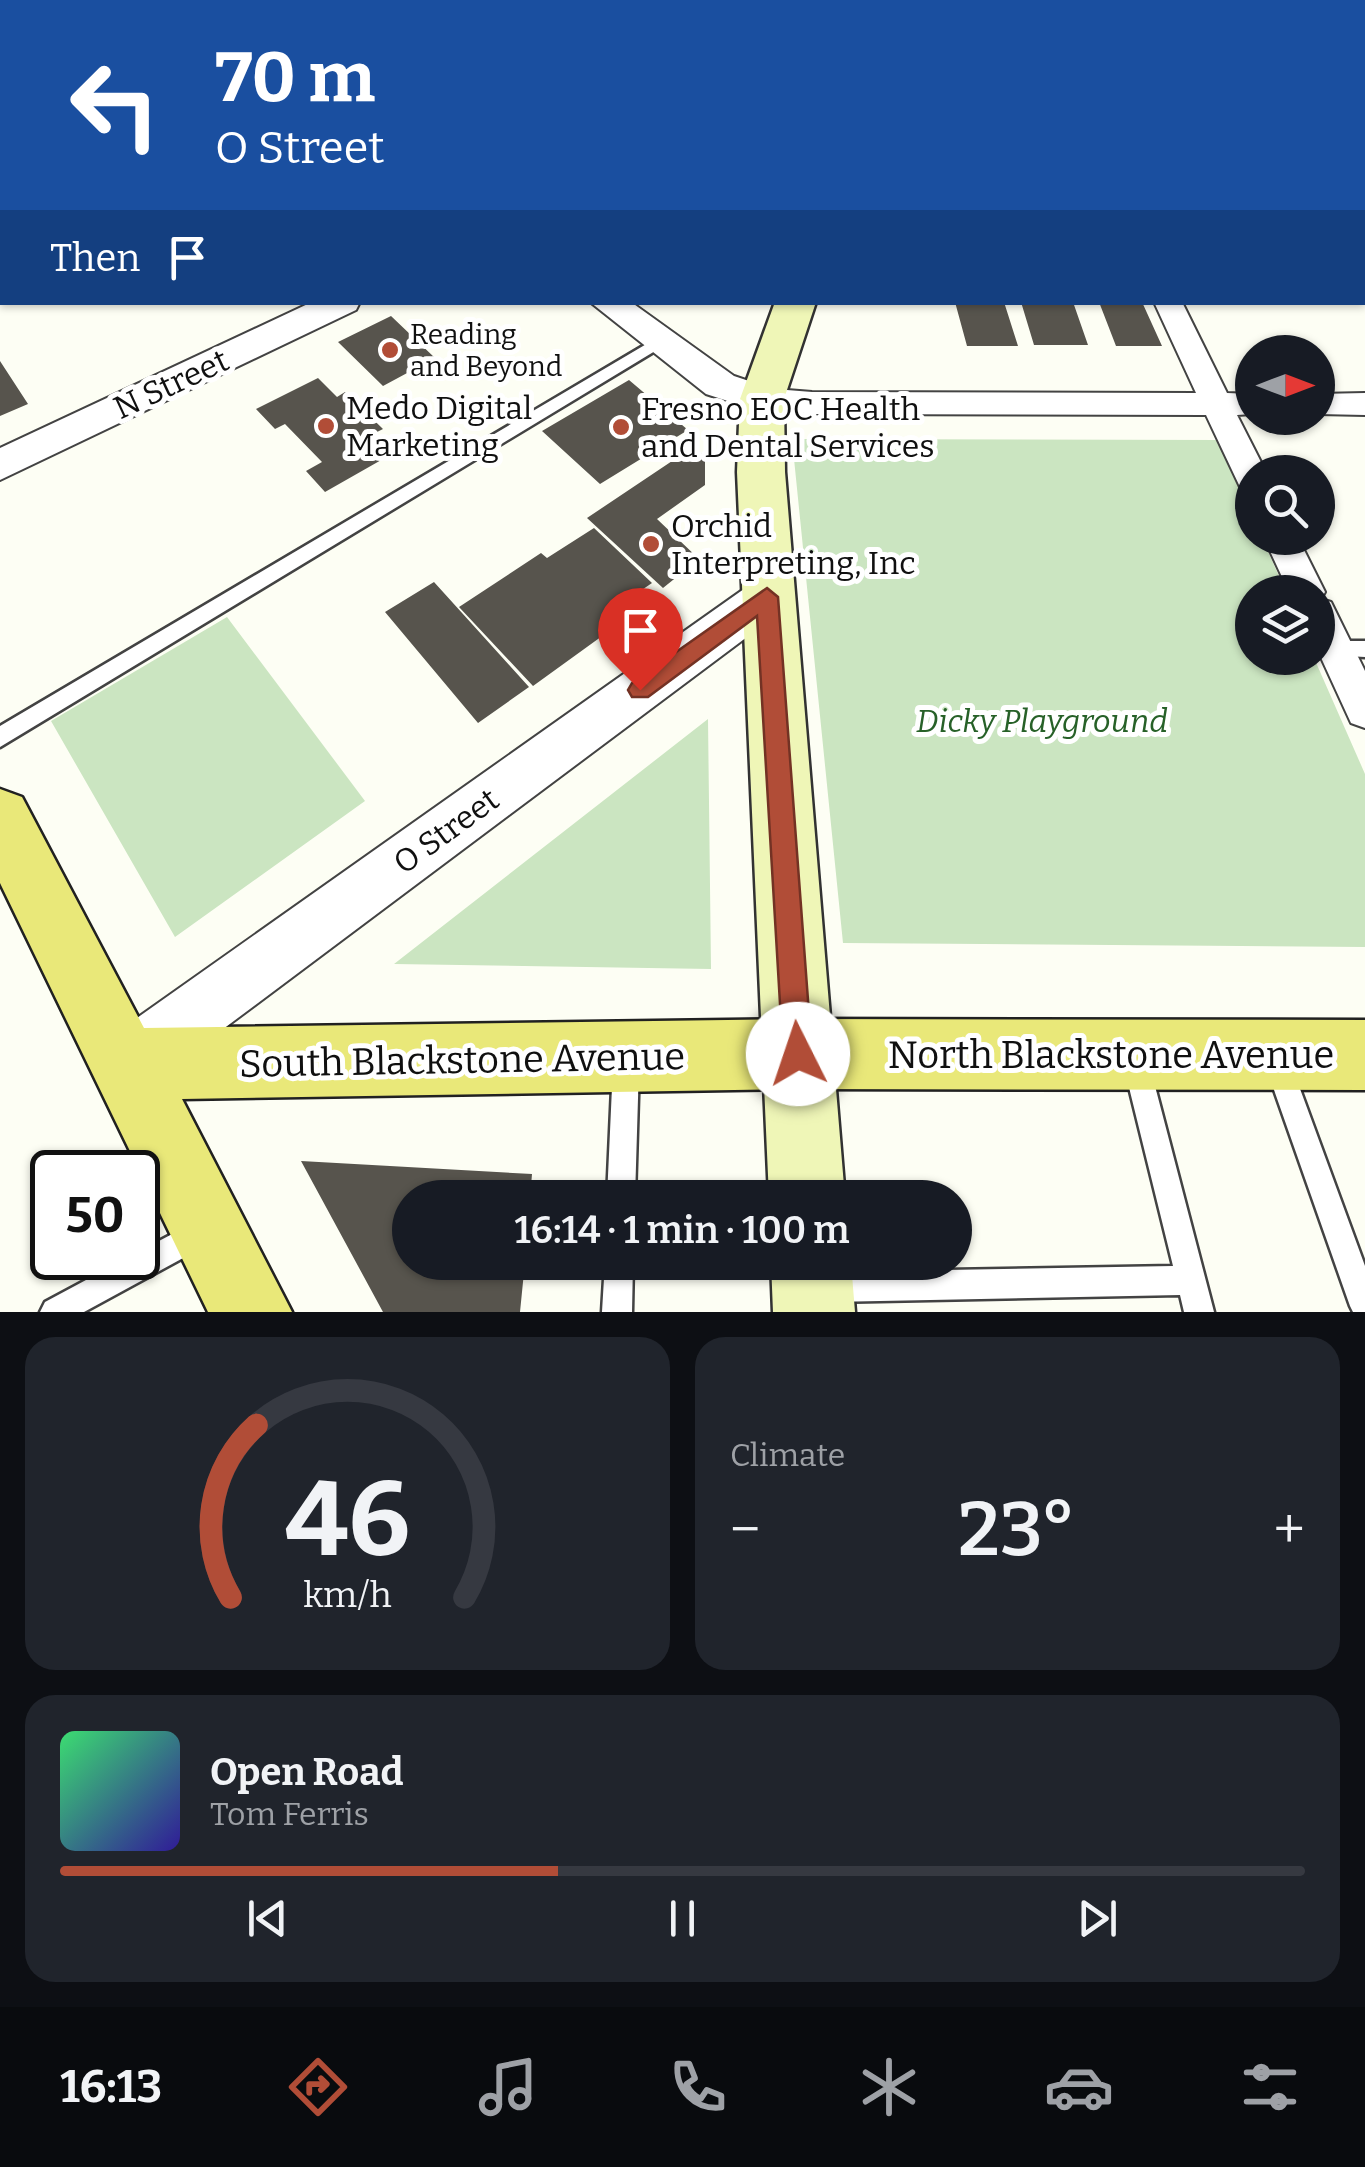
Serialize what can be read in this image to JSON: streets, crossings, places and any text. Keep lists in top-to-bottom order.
{
  "streets": {
    "main road": ["North Blackstone Avenue", "South Blackstone Avenue"],
    "street": ["N Street", "O Street"]
  },
  "crossings": [
    ["O Street", "South Blackstone Avenue"],
    ["North Blackstone Avenue", "South Blackstone Avenue"]
  ],
  "parks": ["Dicky Playground"],
  "places": [
    "Reading and Beyond",
    "Medo Digital Marketing",
    "Fresno EOC Health and Dental Services",
    "Orchid Interpreting, Inc"
  ],
  "north": "right",
  "page": {
    "turn": ["70 m", "O Street"],
    "then": "Then",
    "limit": "50",
    "trip": "16:14 · 1 min · 100 m",
    "tile": "Climate",
    "heat": ["−", "23°", "+"],
    "song": ["Open Road", "Tom Ferris"],
    "tabs": "16:13",
    "gauge": ["46", "km/h"]
  }
}
